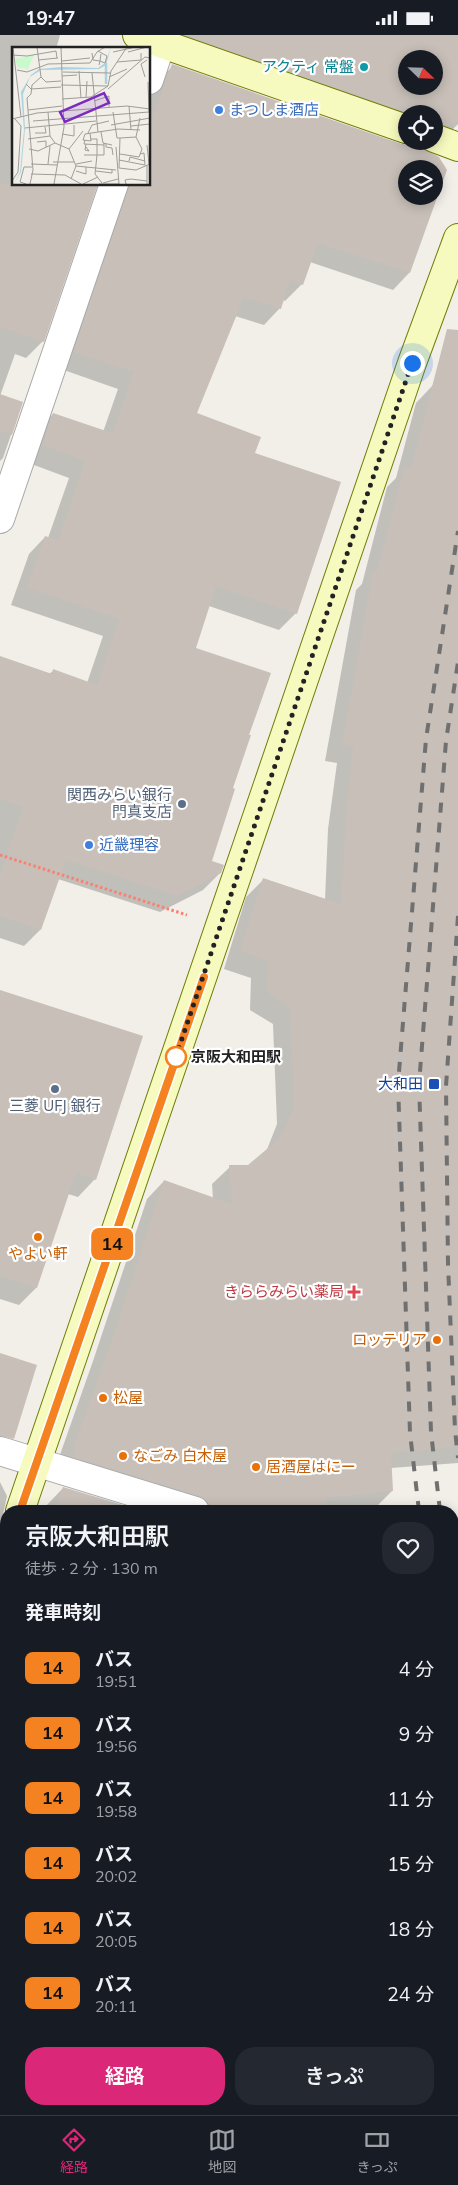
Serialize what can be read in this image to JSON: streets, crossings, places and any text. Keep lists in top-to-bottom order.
{
  "places": {
    "other": [
      "アクティ 常盤",
      "まつしま酒店",
      "関西みらい銀行 門真支店",
      "近畿理容",
      "京阪大和田駅",
      "三菱 UFJ 銀行",
      "やよい軒",
      "ロッテリア",
      "松屋",
      "なごみ 白木屋",
      "居酒屋はにー"
    ],
    "transit": ["大和田"],
    "health": ["きららみらい薬局"]
  },
  "lines": ["bus line 14"],
  "north": "bottom right",
  "page": {
    "status": "19:47",
    "on_map": "14",
    "heading": [
      ["京阪大和田駅", "徒歩 · 2 分 · 130 m"],
      "発車時刻"
    ],
    "list": [
      {
        "mark": "14",
        "name": "バス",
        "note": "19:51",
        "value": "4 分"
      },
      {
        "mark": "14",
        "name": "バス",
        "note": "19:56",
        "value": "9 分"
      },
      {
        "mark": "14",
        "name": "バス",
        "note": "19:58",
        "value": "11 分"
      },
      {
        "mark": "14",
        "name": "バス",
        "note": "20:02",
        "value": "15 分"
      },
      {
        "mark": "14",
        "name": "バス",
        "note": "20:05",
        "value": "18 分"
      },
      {
        "mark": "14",
        "name": "バス",
        "note": "20:11",
        "value": "24 分"
      }
    ],
    "buttons": ["経路", "きっぷ"],
    "tabs": ["経路", "地図", "きっぷ"]
  }
}
